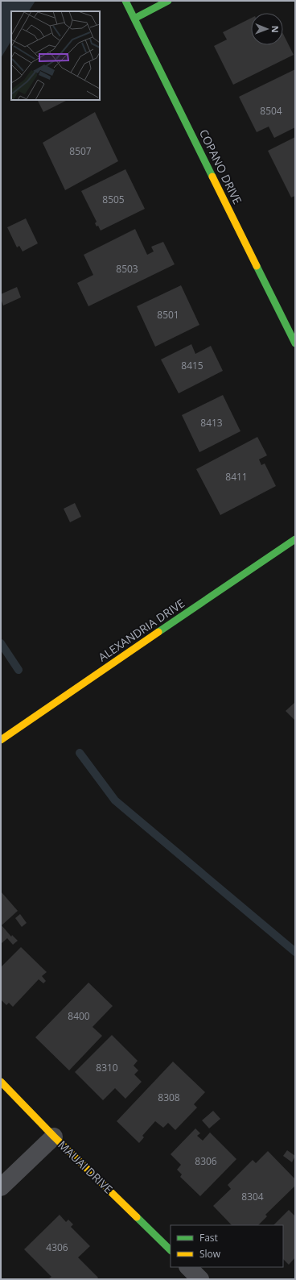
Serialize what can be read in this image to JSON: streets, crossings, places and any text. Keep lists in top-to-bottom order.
{
  "streets": {
    "street": ["COPANO DRIVE", "ALEXANDRIA DRIVE", "MAUAI DRIVE"]
  },
  "house_numbers": [
    "8504",
    "8507",
    "8505",
    "8503",
    "8501",
    "8415",
    "8413",
    "8411",
    "8400",
    "8310",
    "8308",
    "8306",
    "8304",
    "4306"
  ],
  "legend": ["Fast", "Slow"],
  "north": "right"
}
